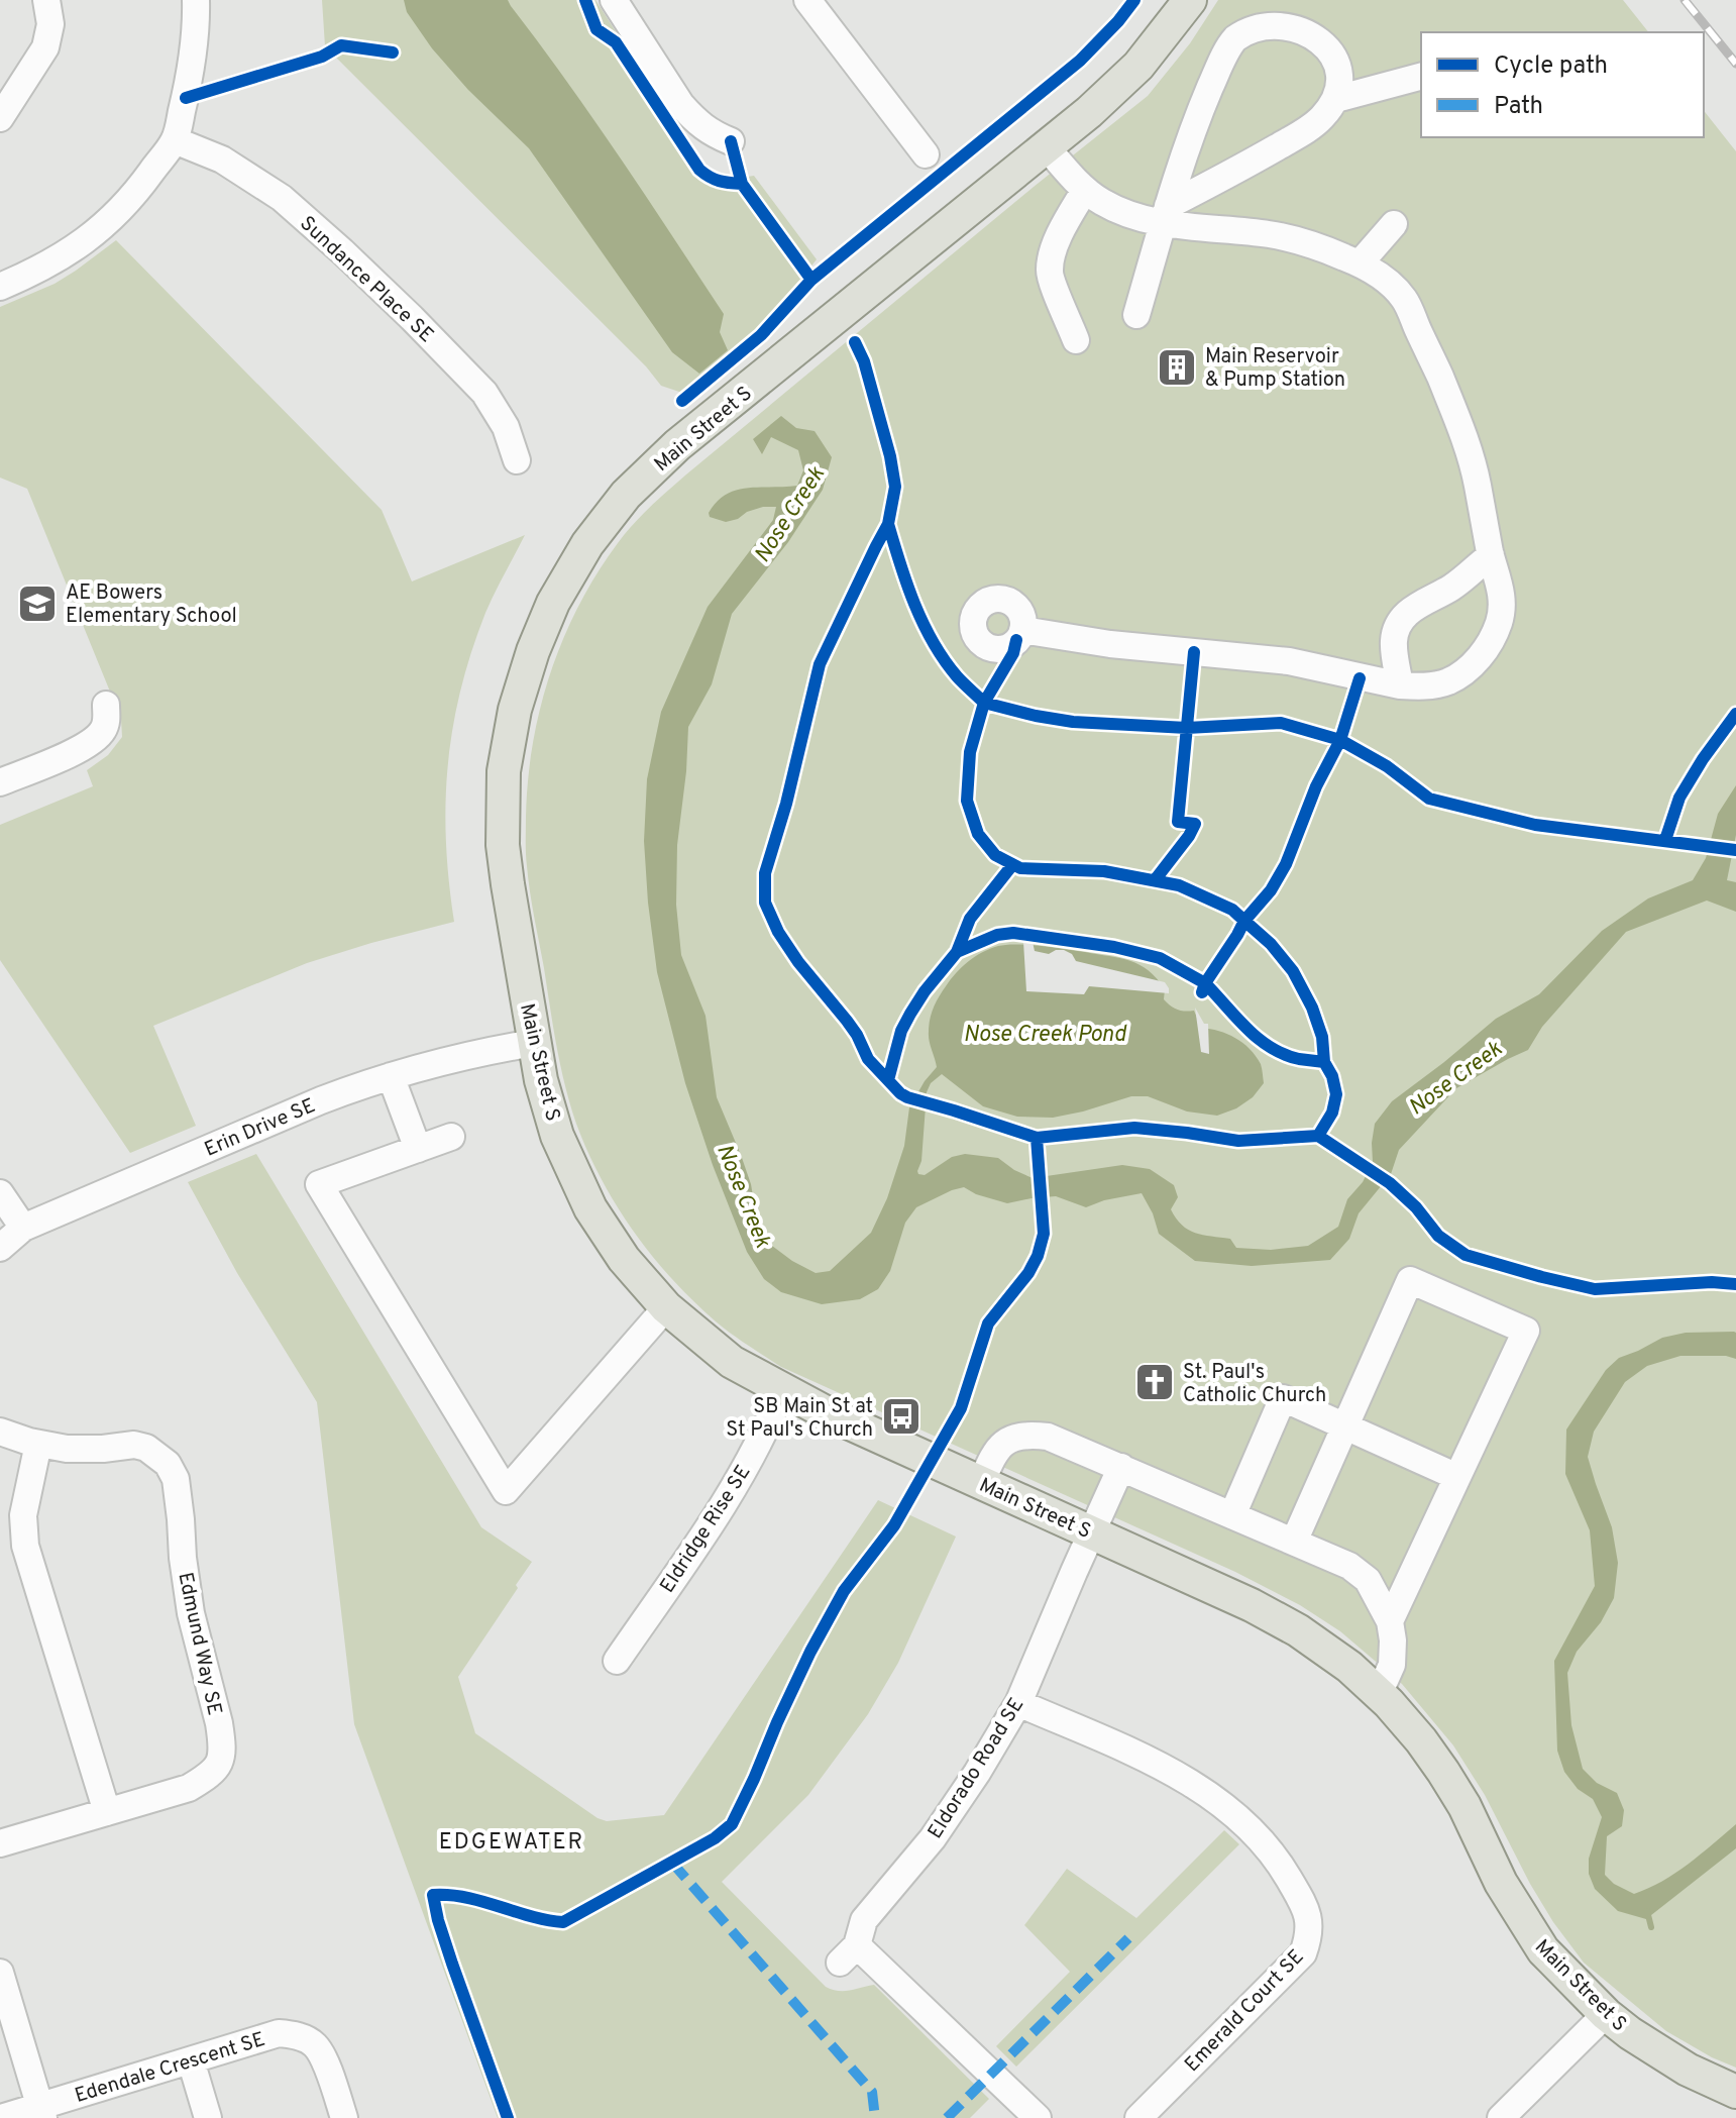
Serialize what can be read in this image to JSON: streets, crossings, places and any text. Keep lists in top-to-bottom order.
{
  "streets": {
    "main road": ["Main Street S"],
    "street": [
      "Sundance Place SE",
      "Erin Drive SE",
      "Eldridge Rise SE",
      "Edmund Way SE",
      "Eldorado Road SE",
      "Emerald Court SE",
      "Edendale Crescent SE"
    ]
  },
  "crossings": [
    ["Main Street S", "Erin Drive SE"],
    ["Main Street S", "Eldridge Rise SE"],
    ["Main Street S", "Eldorado Road SE"],
    ["Eldorado Road SE", "Emerald Court SE"]
  ],
  "districts": ["EDGEWATER"],
  "water": ["Nose Creek", "Nose Creek Pond"],
  "places": {
    "building": ["Main Reservoir & Pump Station"],
    "school or university": ["AE Bowers Elementary School"],
    "church": ["St. Paul's Catholic Church"],
    "bus stop": ["SB Main St at St Paul's Church"]
  },
  "legend": ["Cycle path", "Path"]
}
